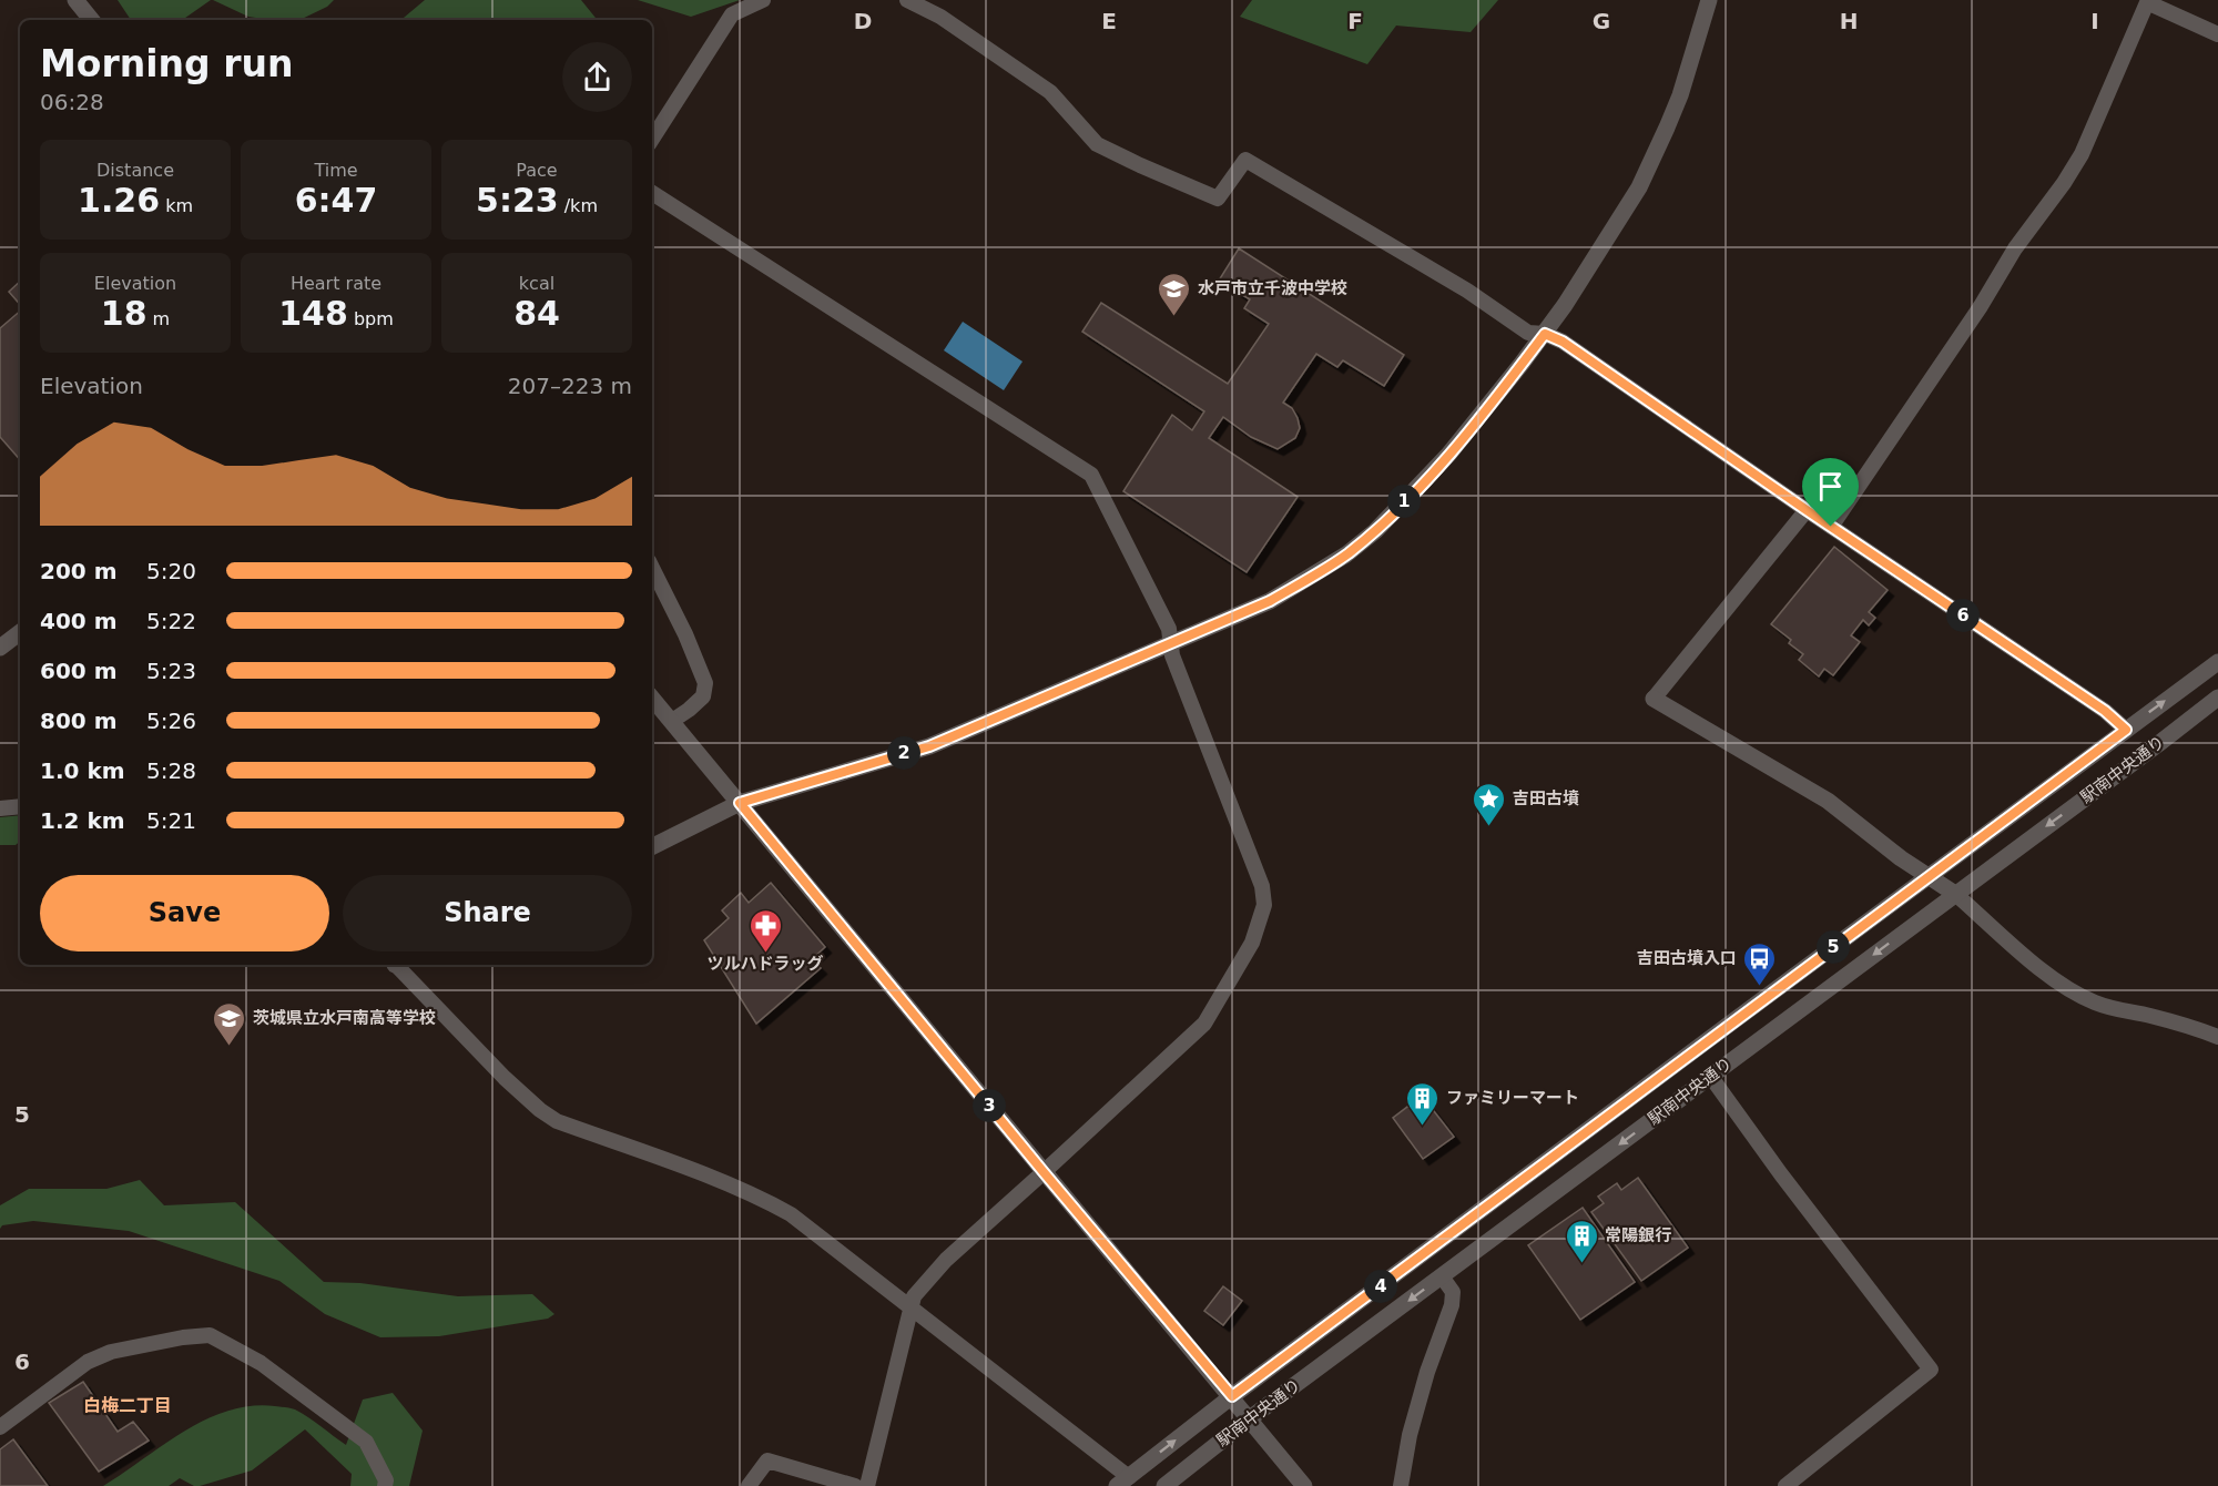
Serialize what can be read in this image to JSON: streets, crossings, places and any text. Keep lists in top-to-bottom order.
{
  "streets": {
    "street": ["駅南中央通り"]
  },
  "districts": ["白梅二丁目"],
  "places": {
    "school or university": ["水戸市立千波中学校", "茨城県立水戸南高等学校"],
    "place": ["吉田古墳"],
    "pharmacy": ["ツルハドラッグ"],
    "bus stop": ["吉田古墳入口"],
    "building": ["ファミリーマート", "常陽銀行"]
  },
  "page": {
    "heading": ["Morning run", "06:28"],
    "stats": [
      ["Distance", "1.26 km"],
      ["Time", "6:47"],
      ["Pace", "5:23 /km"],
      ["Elevation", "18 m"],
      ["Heart rate", "148 bpm"],
      ["kcal", "84"]
    ],
    "chart": ["Elevation", "207–223 m"],
    "pins": [
      "1",
      "6",
      "2",
      "5",
      "3",
      "4"
    ],
    "list": [
      {
        "name": "200 m",
        "note": "5:20"
      },
      {
        "name": "400 m",
        "note": "5:22"
      },
      {
        "name": "600 m",
        "note": "5:23"
      },
      {
        "name": "800 m",
        "note": "5:26"
      },
      {
        "name": "1.0 km",
        "note": "5:28"
      },
      {
        "name": "1.2 km",
        "note": "5:21"
      }
    ],
    "buttons": ["Save", "Share"]
  },
  "grid": {
    "columns": [
      "D",
      "E",
      "F",
      "G",
      "H",
      "I"
    ],
    "rows": ["5", "6"]
  }
}
